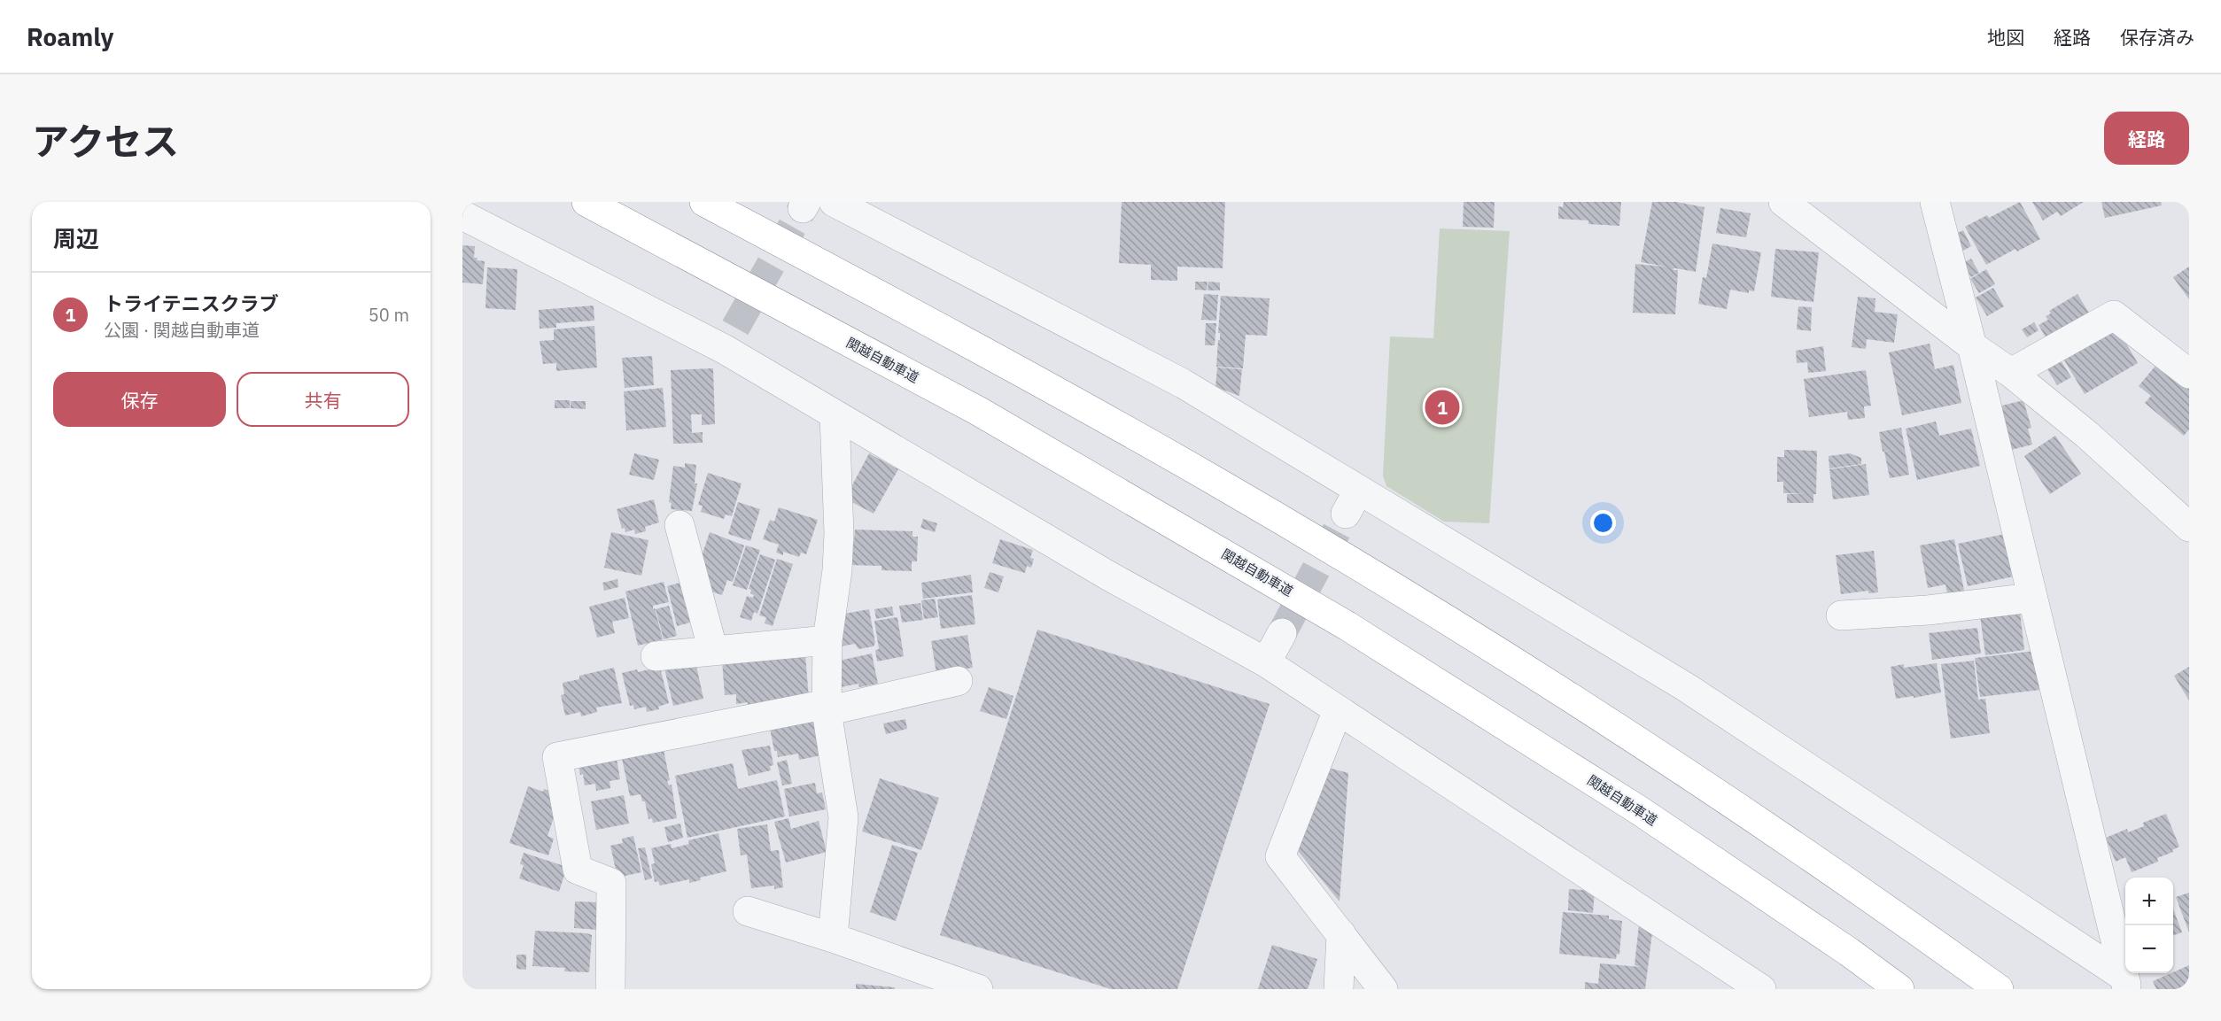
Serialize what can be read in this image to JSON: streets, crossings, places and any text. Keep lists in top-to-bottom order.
{
  "streets": {
    "highway": ["関越自動車道"]
  },
  "page": {
    "header": "Roamly",
    "nav": ["地図", "経路", "保存済み"],
    "title": "アクセス",
    "buttons": [
      "経路",
      ["保存", "共有"]
    ],
    "heading": "周辺",
    "list": [
      {
        "mark": "1",
        "name": "トライテニスクラブ",
        "note": "公園 · 関越自動車道",
        "value": "50 m"
      }
    ],
    "pins": "1",
    "map_buttons": ["+", "−"]
  }
}
